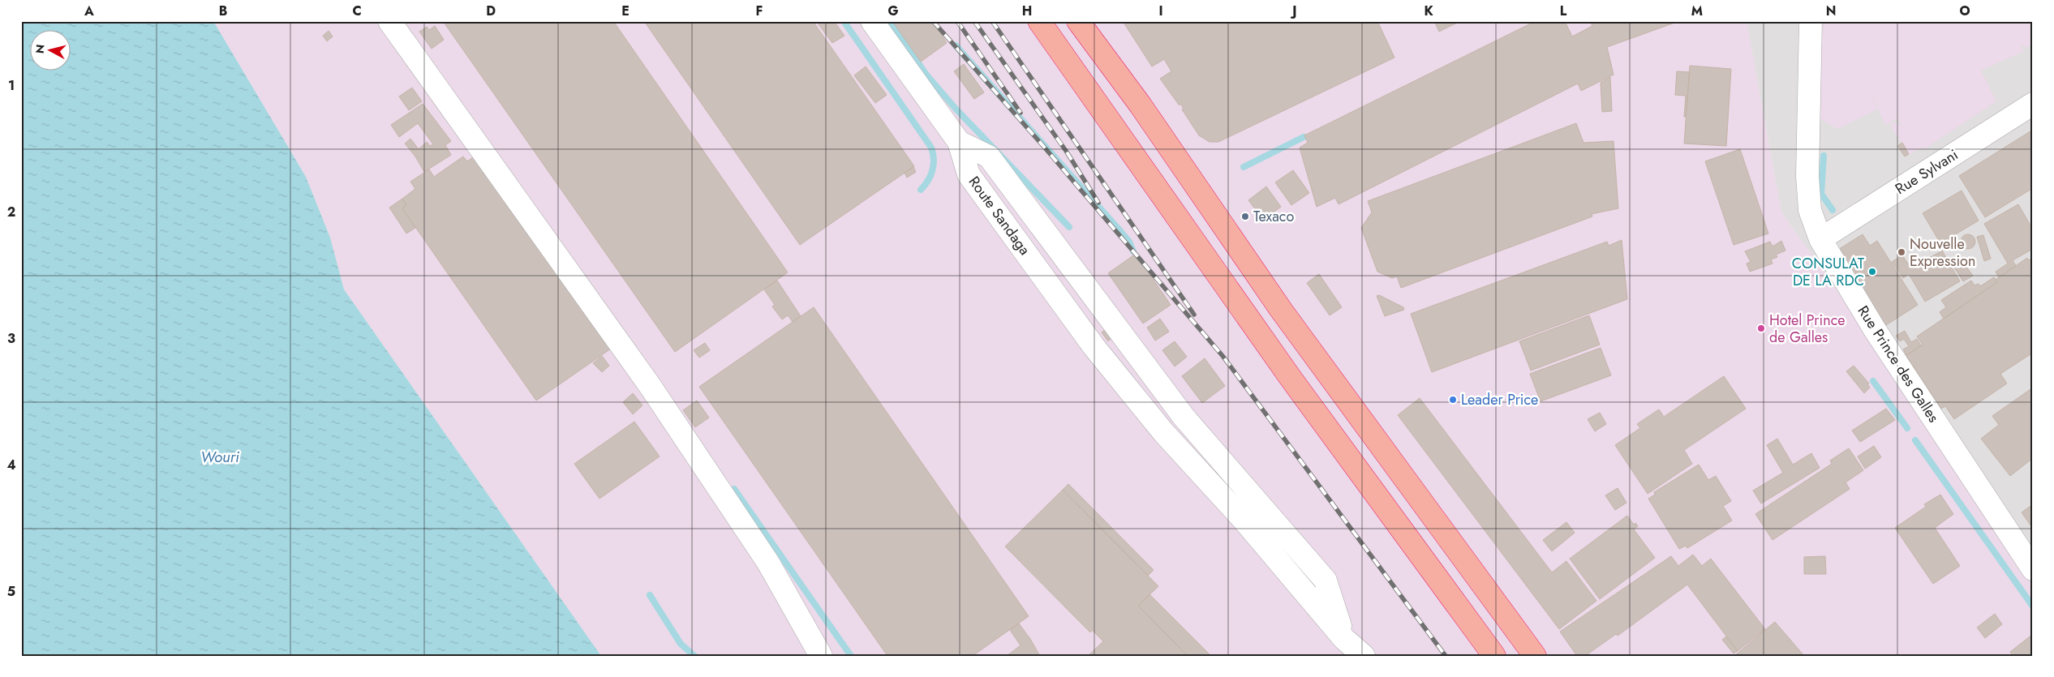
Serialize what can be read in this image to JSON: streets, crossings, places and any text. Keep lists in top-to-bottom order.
{
  "streets": {
    "street": ["Rue Sylvani", "Route Sandaga", "Rue Prince des Galles"]
  },
  "crossings": [
    ["Rue Sylvani", "Rue Prince des Galles"]
  ],
  "water": ["Wouri"],
  "places": [
    "Texaco",
    "Nouvelle Expression",
    "CONSULAT DE LA RDC",
    "Hotel Prince de Galles",
    "Leader Price"
  ],
  "north": "left",
  "grid": {
    "columns": [
      "A",
      "B",
      "C",
      "D",
      "E",
      "F",
      "G",
      "H",
      "I",
      "J",
      "K",
      "L",
      "M",
      "N",
      "O"
    ],
    "rows": [
      "1",
      "2",
      "3",
      "4",
      "5"
    ]
  }
}
